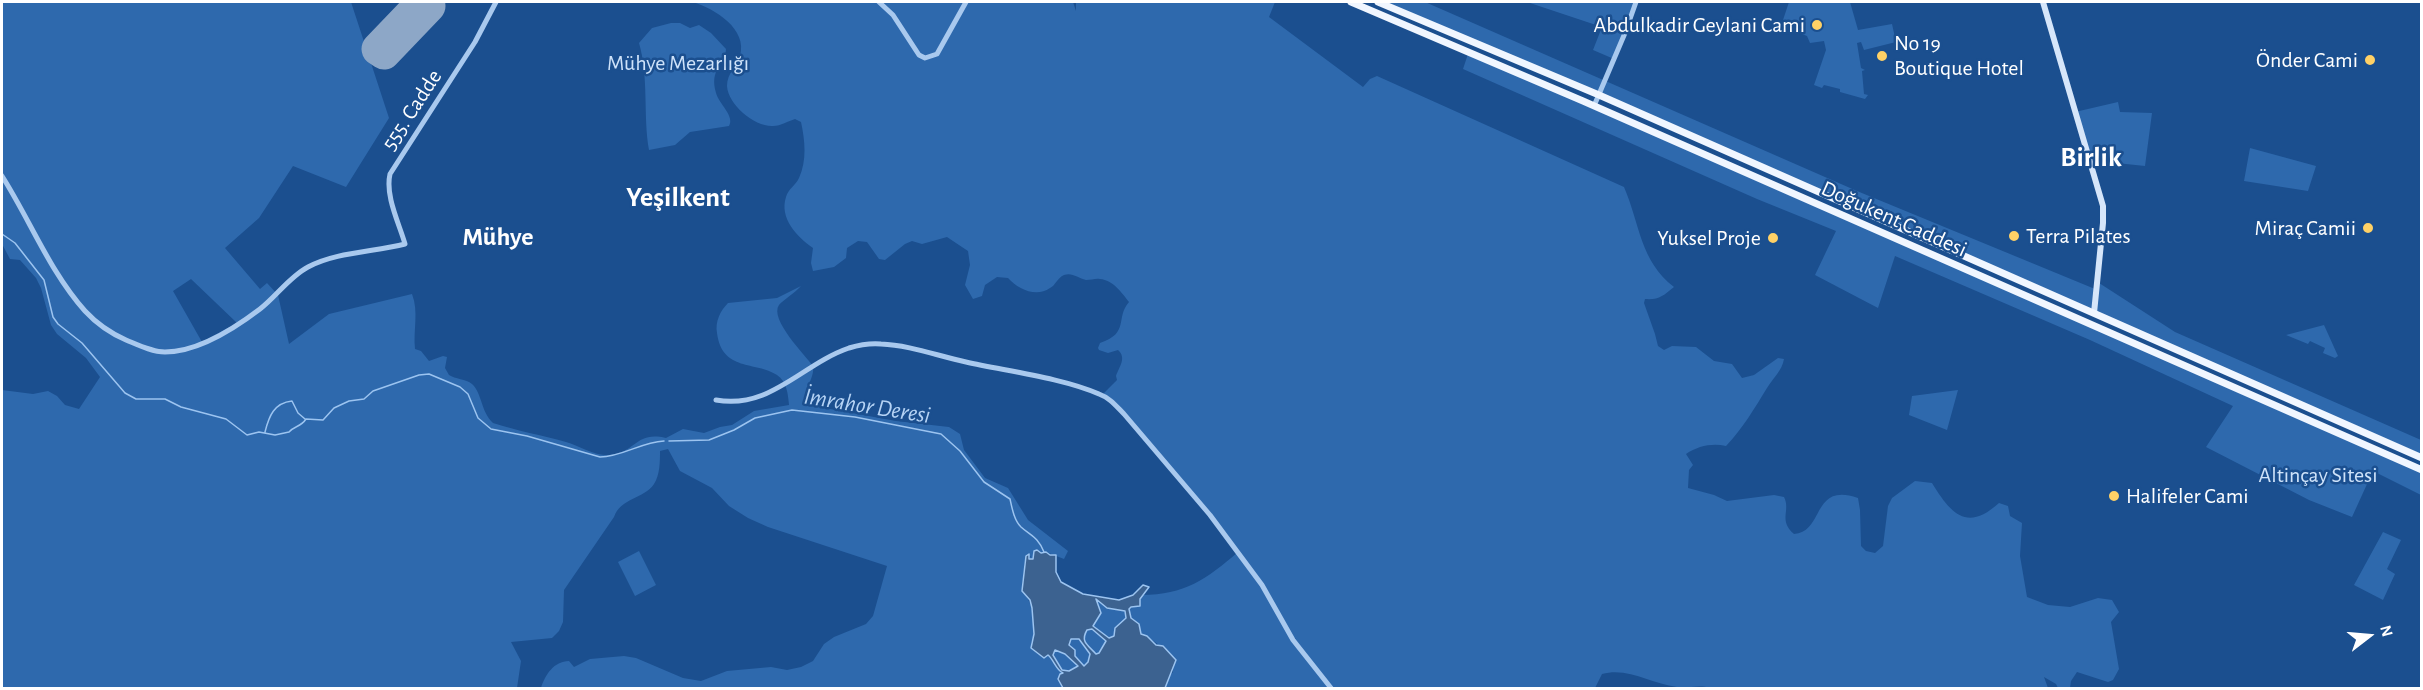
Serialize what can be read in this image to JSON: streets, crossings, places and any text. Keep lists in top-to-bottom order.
{
  "streets": {
    "main road": ["Doğukent Caddesi"],
    "street": ["555. Cadde"]
  },
  "districts": ["Birlik", "Yeşilkent", "Mühye"],
  "water": ["İmrahor Deresi"],
  "parks": ["Mühye Mezarlığı", "Altinçay Sitesi"],
  "places": [
    "Abdulkadir Geylani Cami",
    "No 19 Boutique Hotel",
    "Önder Cami",
    "Miraç Camii",
    "Terra Pilates",
    "Yuksel Proje",
    "Halifeler Cami"
  ],
  "north": "right"
}
